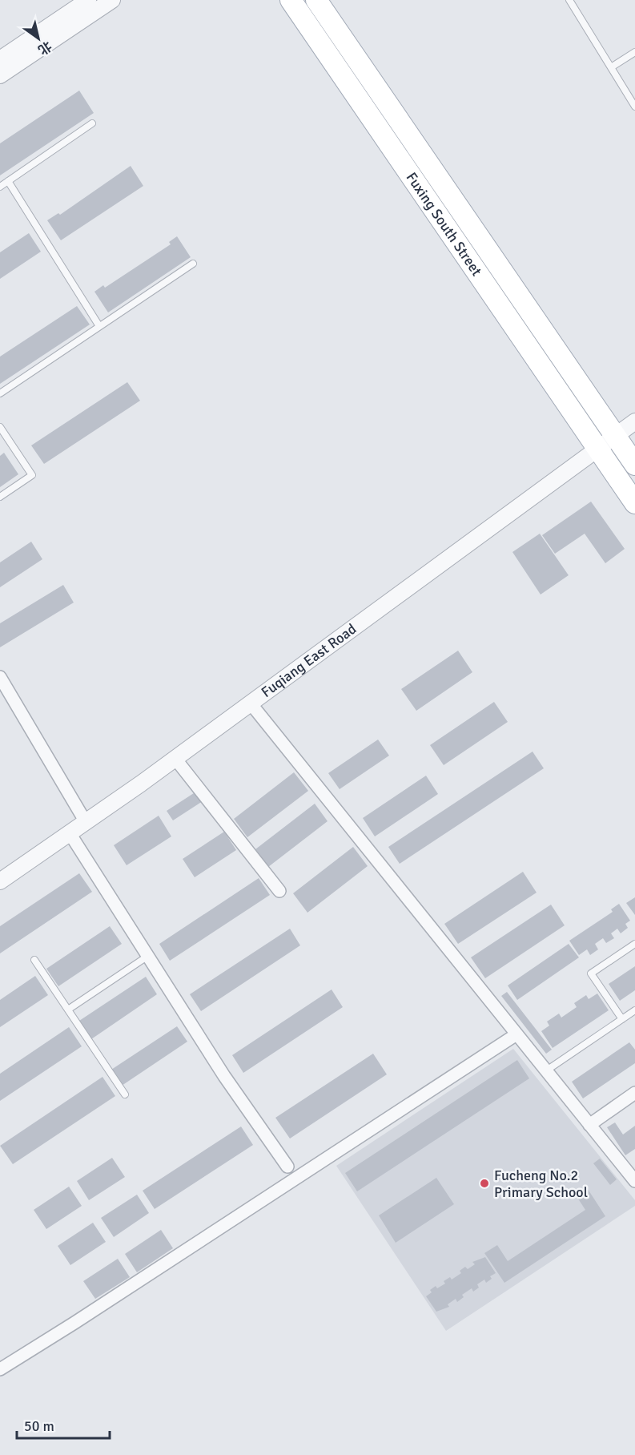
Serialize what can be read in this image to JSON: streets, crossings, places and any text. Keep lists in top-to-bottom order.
{
  "streets": {
    "main road": ["Fuxing South Street"],
    "street": ["Fuqiang East Road"]
  },
  "crossings": [
    ["Fuxing South Street", "Fuqiang East Road"]
  ],
  "places": ["Fucheng No.2 Primary School"],
  "scale_bar": "50 m",
  "north": "bottom right"
}
